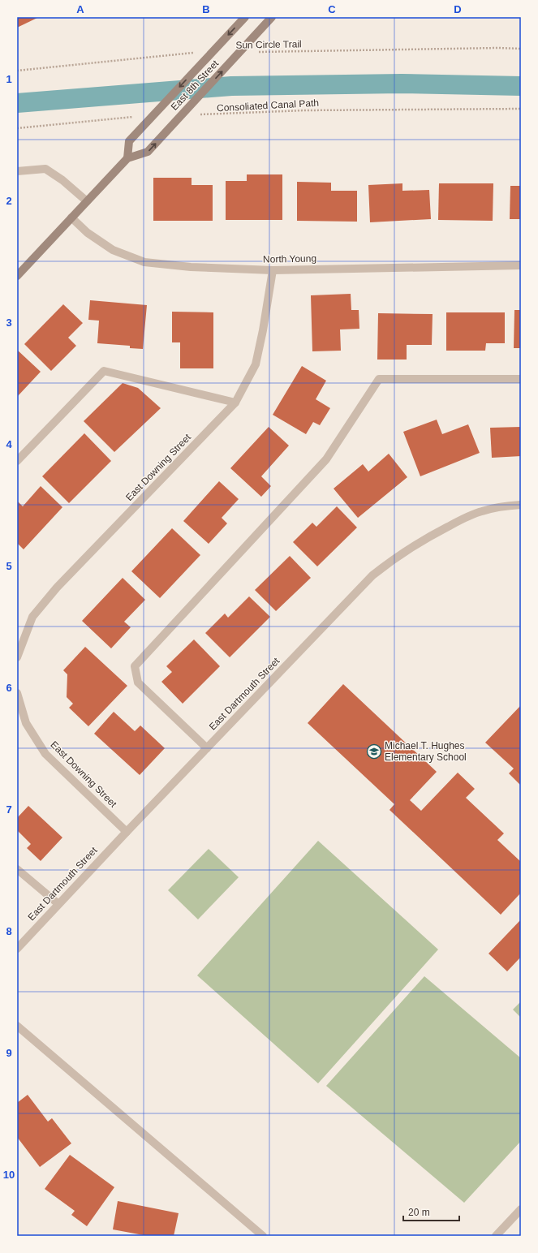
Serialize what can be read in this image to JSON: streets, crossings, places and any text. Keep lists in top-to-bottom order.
{
  "streets": {
    "street": [
      "East 8th Street",
      "North Young",
      "East Downing Street",
      "East Dartmouth Street"
    ],
    "path": ["Sun Circle Trail", "Consoliated Canal Path"]
  },
  "crossings": [
    ["Sun Circle Trail", "East 8th Street"],
    ["East 8th Street", "Consoliated Canal Path"],
    ["East 8th Street", "North Young"],
    ["North Young", "East Downing Street"],
    ["East Downing Street", "East Dartmouth Street"]
  ],
  "places": {
    "school or university": ["Michael T. Hughes Elementary School"]
  },
  "scale_bar": "20 m",
  "grid": {
    "columns": [
      "A",
      "B",
      "C",
      "D"
    ],
    "rows": [
      "1",
      "2",
      "3",
      "4",
      "5",
      "6",
      "7",
      "8",
      "9",
      "10"
    ]
  }
}
